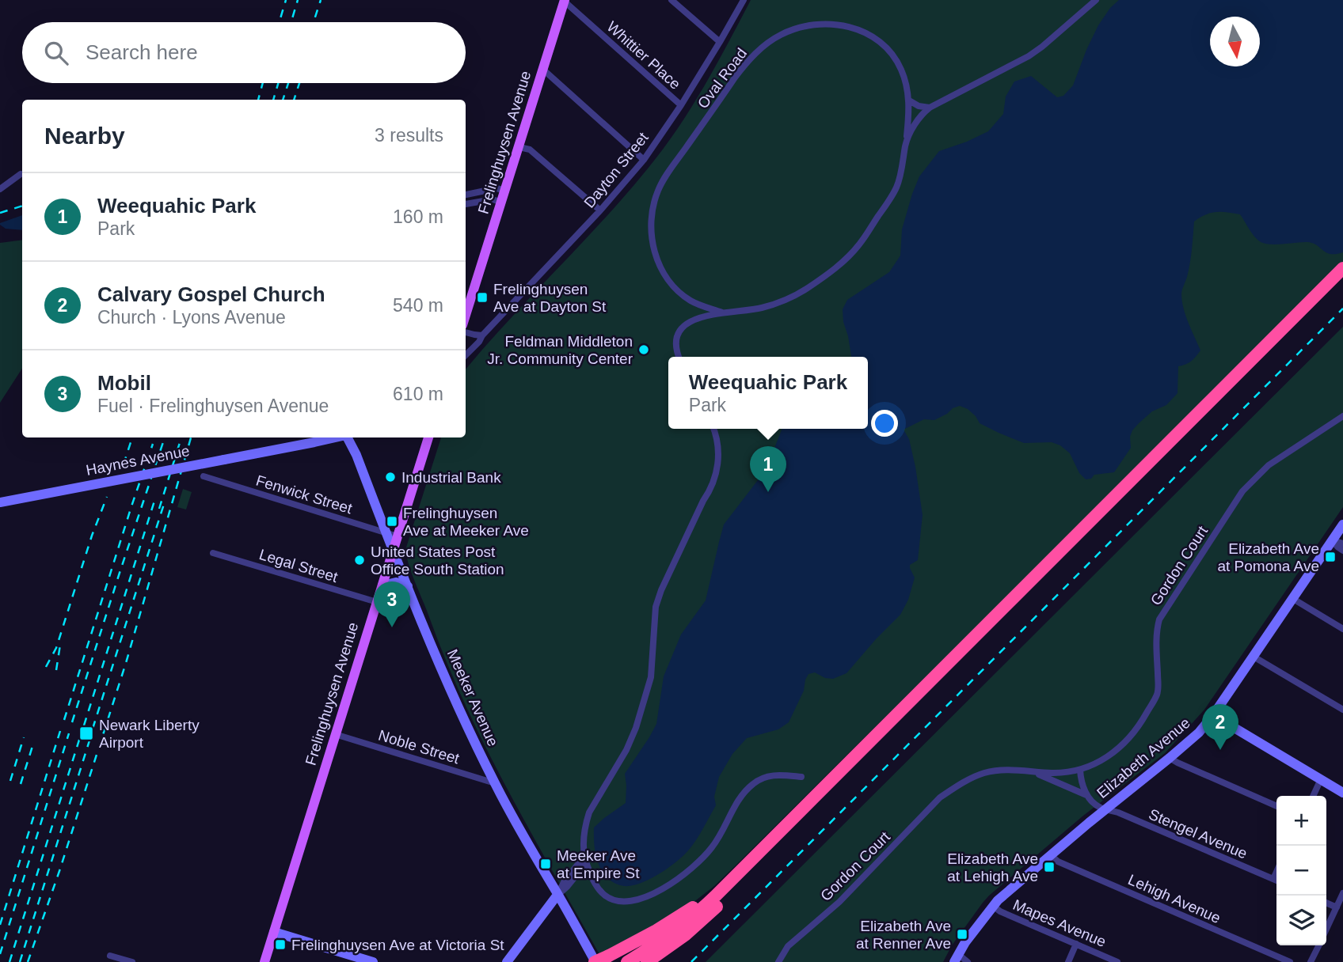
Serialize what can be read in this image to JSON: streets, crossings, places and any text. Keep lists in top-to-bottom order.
{
  "streets": {
    "main road": [
      "Frelinghuysen Avenue",
      "Haynes Avenue",
      "Meeker Avenue",
      "Elizabeth Avenue"
    ],
    "street": [
      "Whittier Place",
      "Oval Road",
      "Dayton Street",
      "Fenwick Street",
      "Legal Street",
      "Gordon Court",
      "Noble Street",
      "Stengel Avenue",
      "Lehigh Avenue",
      "Mapes Avenue"
    ]
  },
  "crossings": [
    ["Whittier Place", "Frelinghuysen Avenue"],
    ["Whittier Place", "Dayton Street"],
    ["Frelinghuysen Avenue", "Fenwick Street"],
    ["Frelinghuysen Avenue", "Legal Street"],
    ["Frelinghuysen Avenue", "Meeker Avenue"],
    ["Frelinghuysen Avenue", "Noble Street"],
    ["Fenwick Street", "Meeker Avenue"],
    ["Gordon Court", "Stengel Avenue"],
    ["Meeker Avenue", "Noble Street"],
    ["Elizabeth Avenue", "Stengel Avenue"],
    ["Elizabeth Avenue", "Lehigh Avenue"],
    ["Elizabeth Avenue", "Mapes Avenue"]
  ],
  "places": {
    "transit": [
      "Frelinghuysen Ave at Dayton St",
      "Frelinghuysen Ave at Meeker Ave",
      "Elizabeth Ave at Pomona Ave",
      "Newark Liberty Airport",
      "Meeker Ave at Empire St",
      "Elizabeth Ave at Lehigh Ave",
      "Elizabeth Ave at Renner Ave",
      "Frelinghuysen Ave at Victoria St"
    ],
    "other": ["Feldman Middleton Jr. Community Center", "Industrial Bank", "United States Post Office South Station"]
  },
  "north": "bottom",
  "page": {
    "search": "Search here",
    "heading": ["Nearby", "3 results"],
    "list": [
      {
        "mark": "1",
        "name": "Weequahic Park",
        "note": "Park",
        "value": "160 m"
      },
      {
        "mark": "2",
        "name": "Calvary Gospel Church",
        "note": "Church · Lyons Avenue",
        "value": "540 m"
      },
      {
        "mark": "3",
        "name": "Mobil",
        "note": "Fuel · Frelinghuysen Avenue",
        "value": "610 m"
      }
    ],
    "popup": ["Weequahic Park", "Park"],
    "pins": ["1", "3", "2"],
    "map_buttons": ["+", "−"]
  }
}
